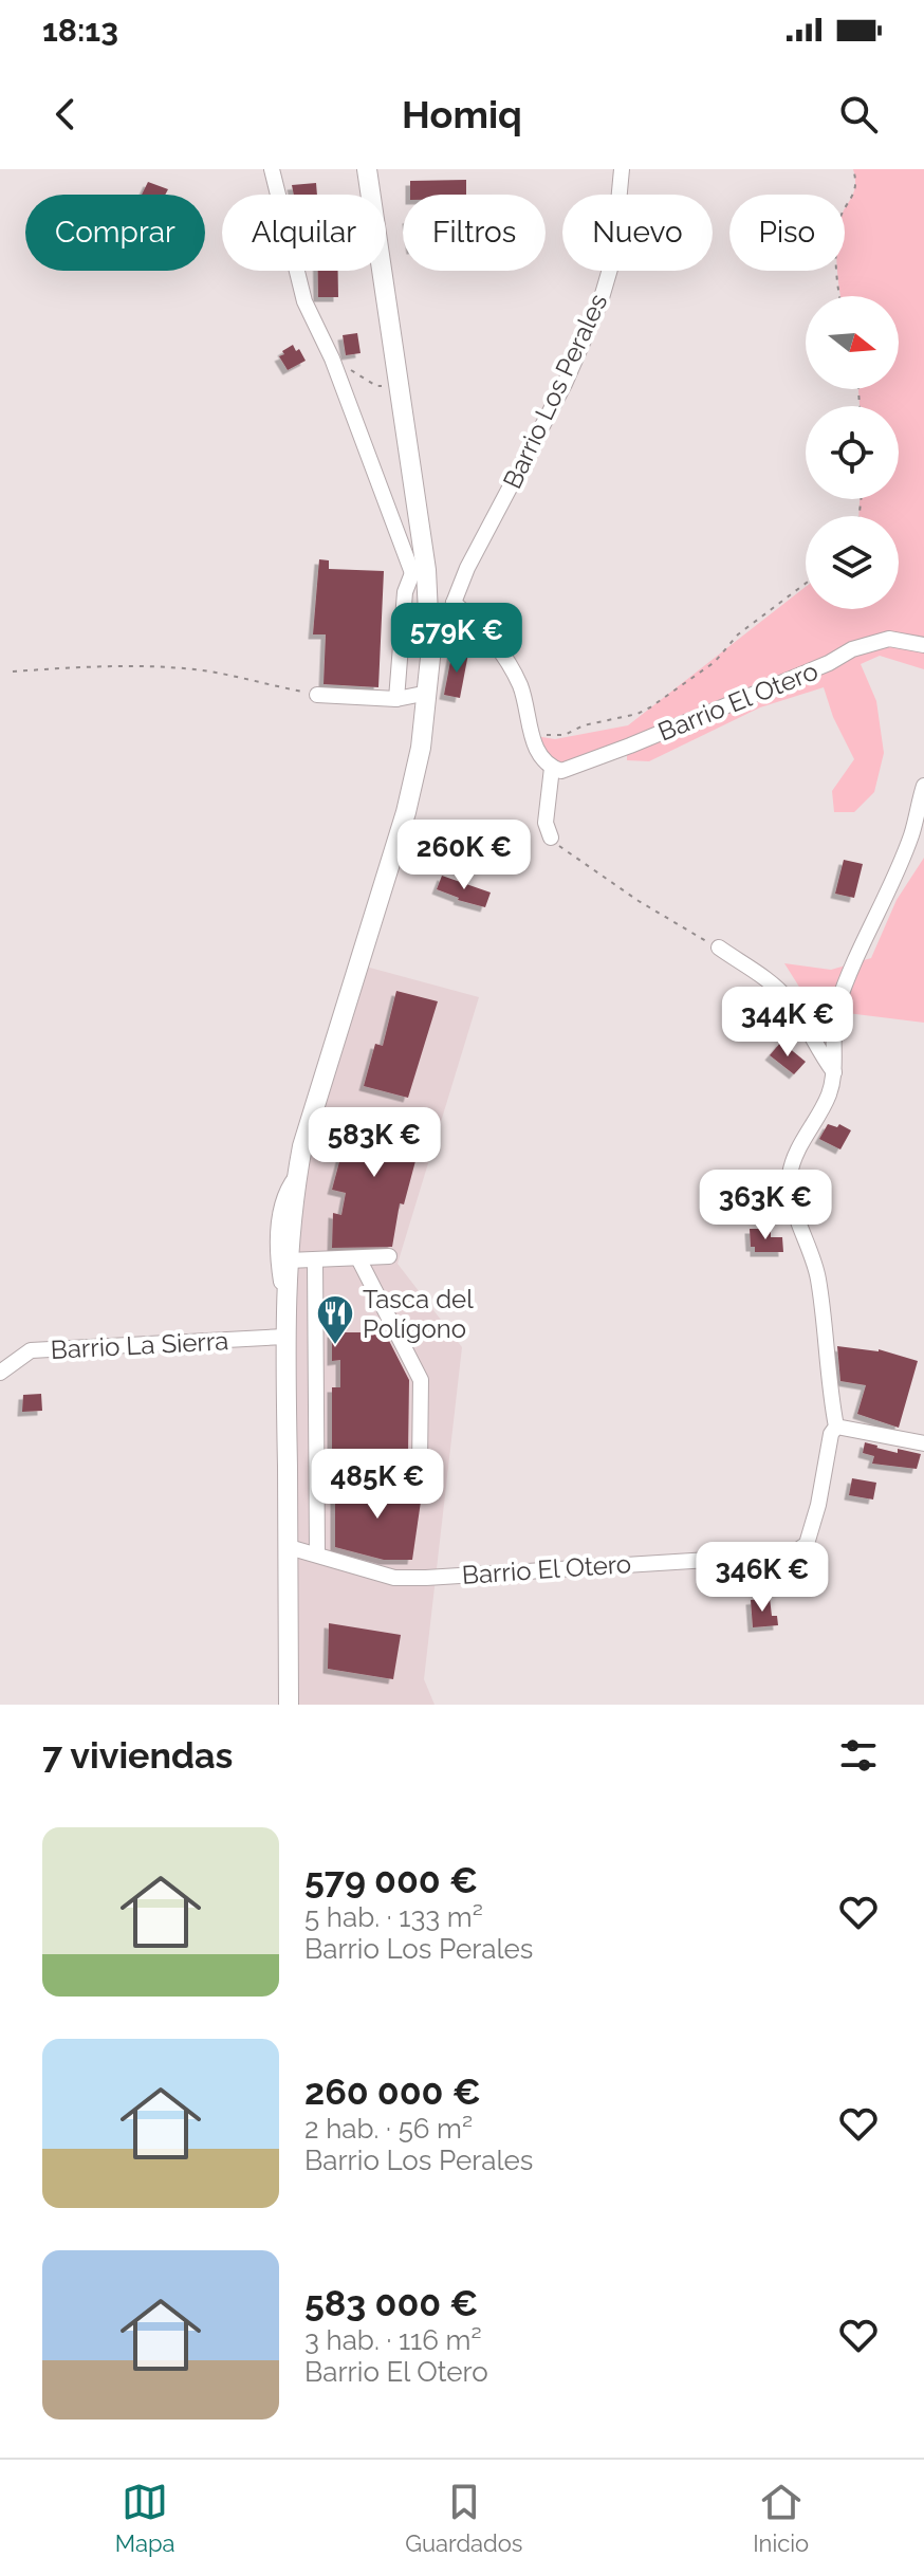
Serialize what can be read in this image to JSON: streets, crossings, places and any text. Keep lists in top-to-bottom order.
{
  "streets": {
    "main road": ["Barrio Los Perales"],
    "street": ["Barrio El Otero", "Barrio La Sierra"]
  },
  "places": {
    "restaurant": ["Tasca del Polígono"]
  },
  "north": "right",
  "page": {
    "status": "18:13",
    "header": "Homiq",
    "chip": [
      "Comprar",
      "Alquilar",
      "Filtros",
      "Nuevo",
      "Piso"
    ],
    "price": [
      "579K €",
      "260K €",
      "344K €",
      "583K €",
      "363K €",
      "485K €",
      "346K €"
    ],
    "heading": "7 viviendas",
    "list": [
      {
        "name": "579 000 €",
        "note": "5 hab. · 133 m² · Barrio Los Perales"
      },
      {
        "name": "260 000 €",
        "note": "2 hab. · 56 m² · Barrio Los Perales"
      },
      {
        "name": "583 000 €",
        "note": "3 hab. · 116 m² · Barrio El Otero"
      }
    ],
    "tabs": ["Mapa", "Guardados", "Inicio"]
  }
}
